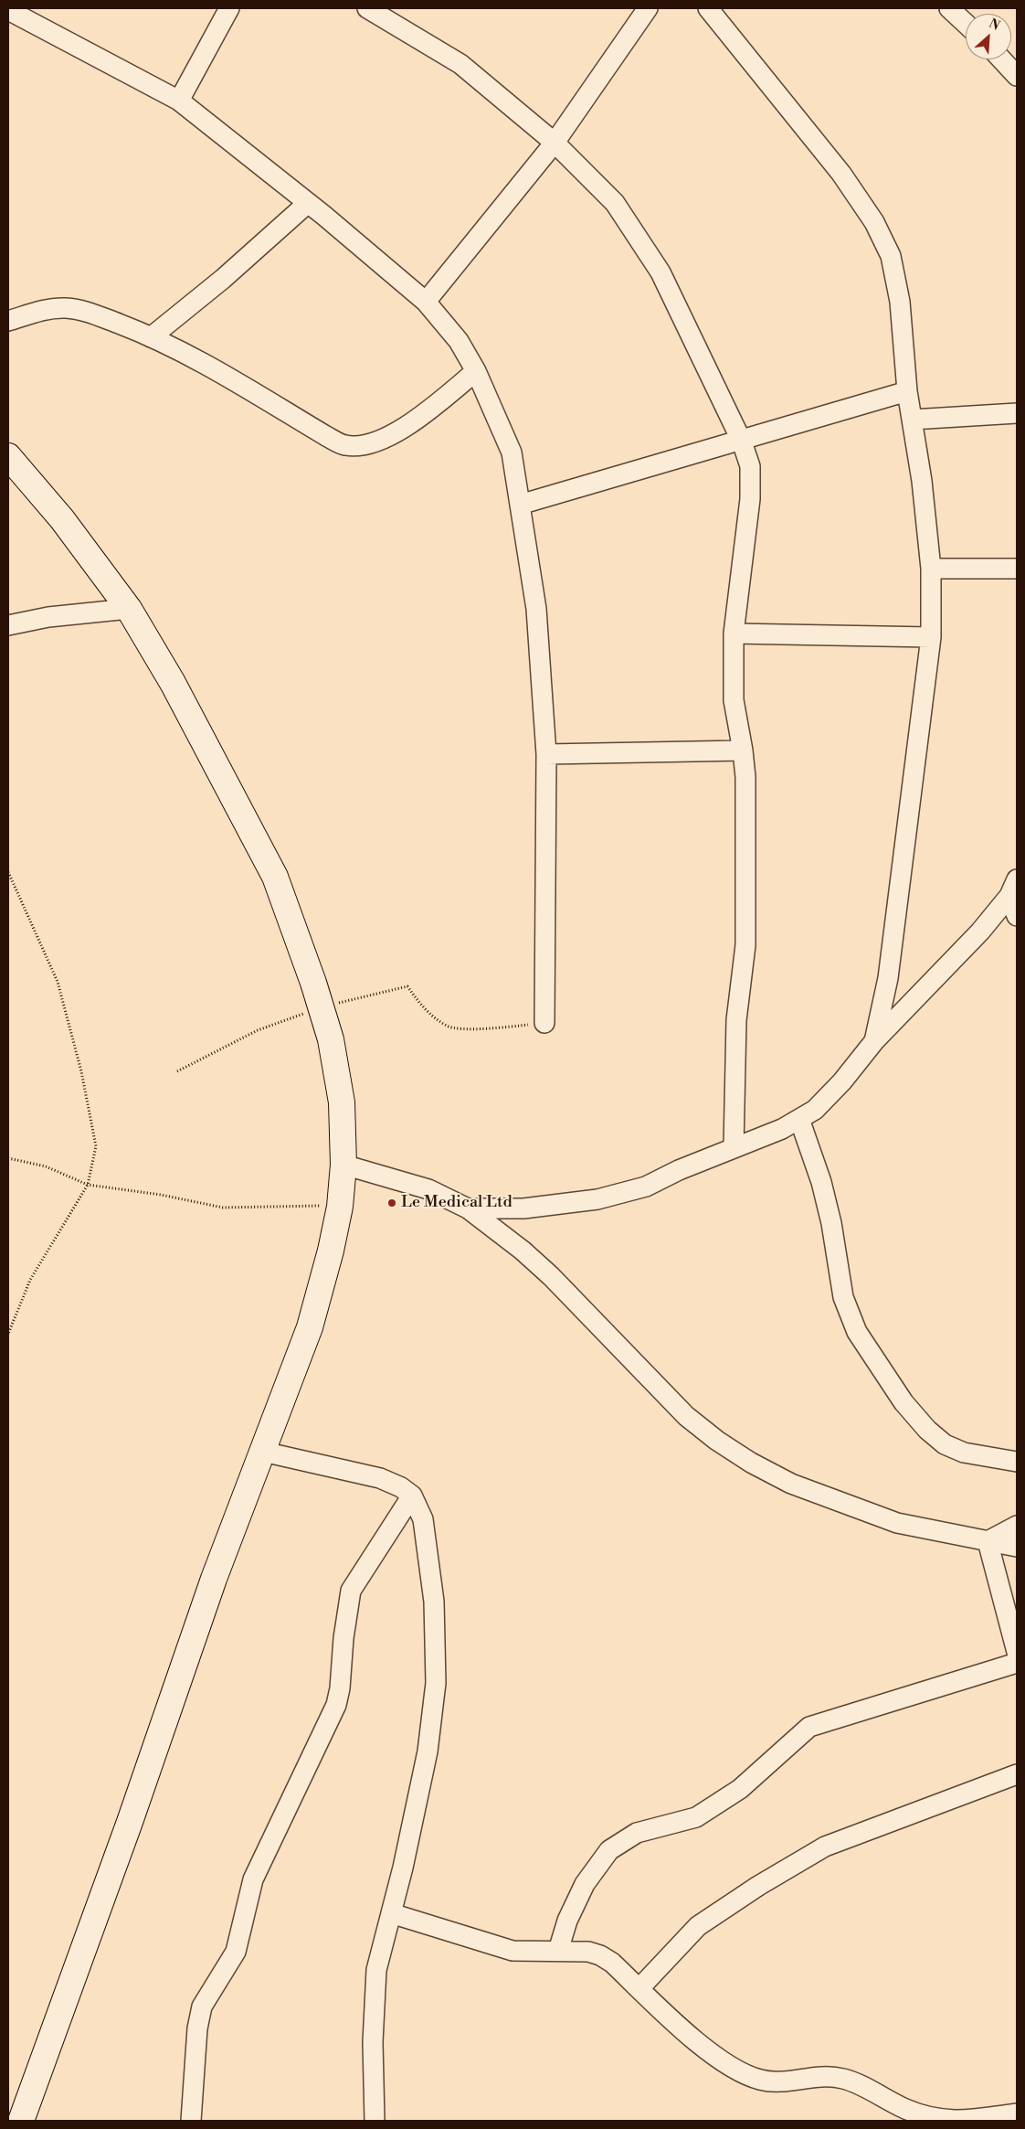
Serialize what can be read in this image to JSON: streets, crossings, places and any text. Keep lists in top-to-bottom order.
{
  "places": ["Le Medical Ltd"],
  "north": "top right"
}
